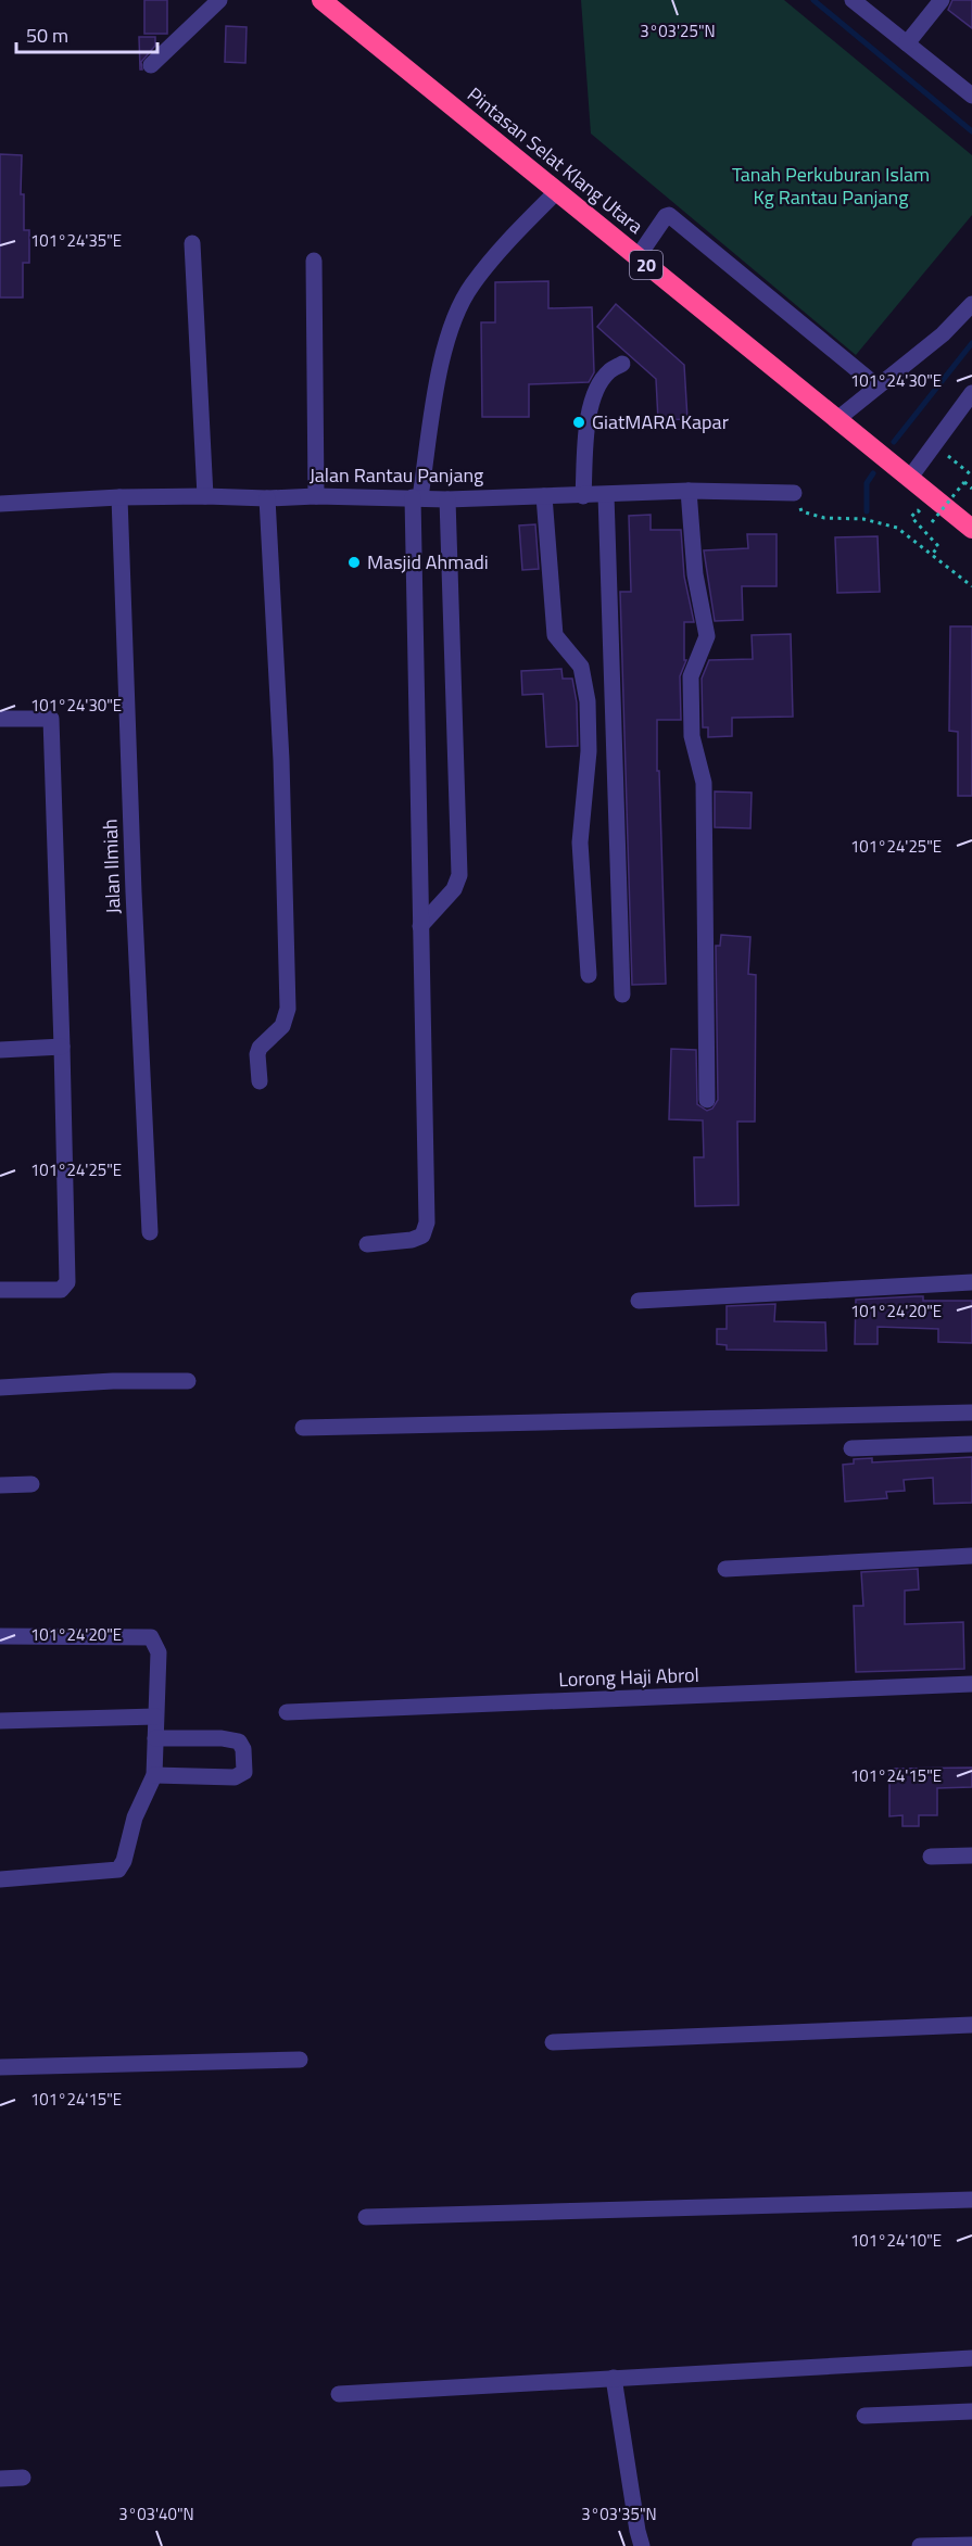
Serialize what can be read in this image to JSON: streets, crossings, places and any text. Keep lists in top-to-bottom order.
{
  "streets": {
    "highway": ["Pintasan Selat Klang Utara", "20"],
    "street": ["Jalan Rantau Panjang", "Jalan Ilmiah", "Lorong Haji Abrol"]
  },
  "crossings": [
    ["Jalan Rantau Panjang", "Jalan Ilmiah"]
  ],
  "parks": ["Tanah Perkuburan Islam Kg Rantau Panjang"],
  "places": ["GiatMARA Kapar", "Masjid Ahmadi"],
  "scale_bar": "50 m",
  "coordinates": [
    "3°03'25\"N",
    "101°24'35\"E",
    "101°24'30\"E",
    "101°24'25\"E",
    "101°24'20\"E",
    "101°24'15\"E",
    "101°24'10\"E",
    "3°03'40\"N",
    "3°03'35\"N"
  ]
}
